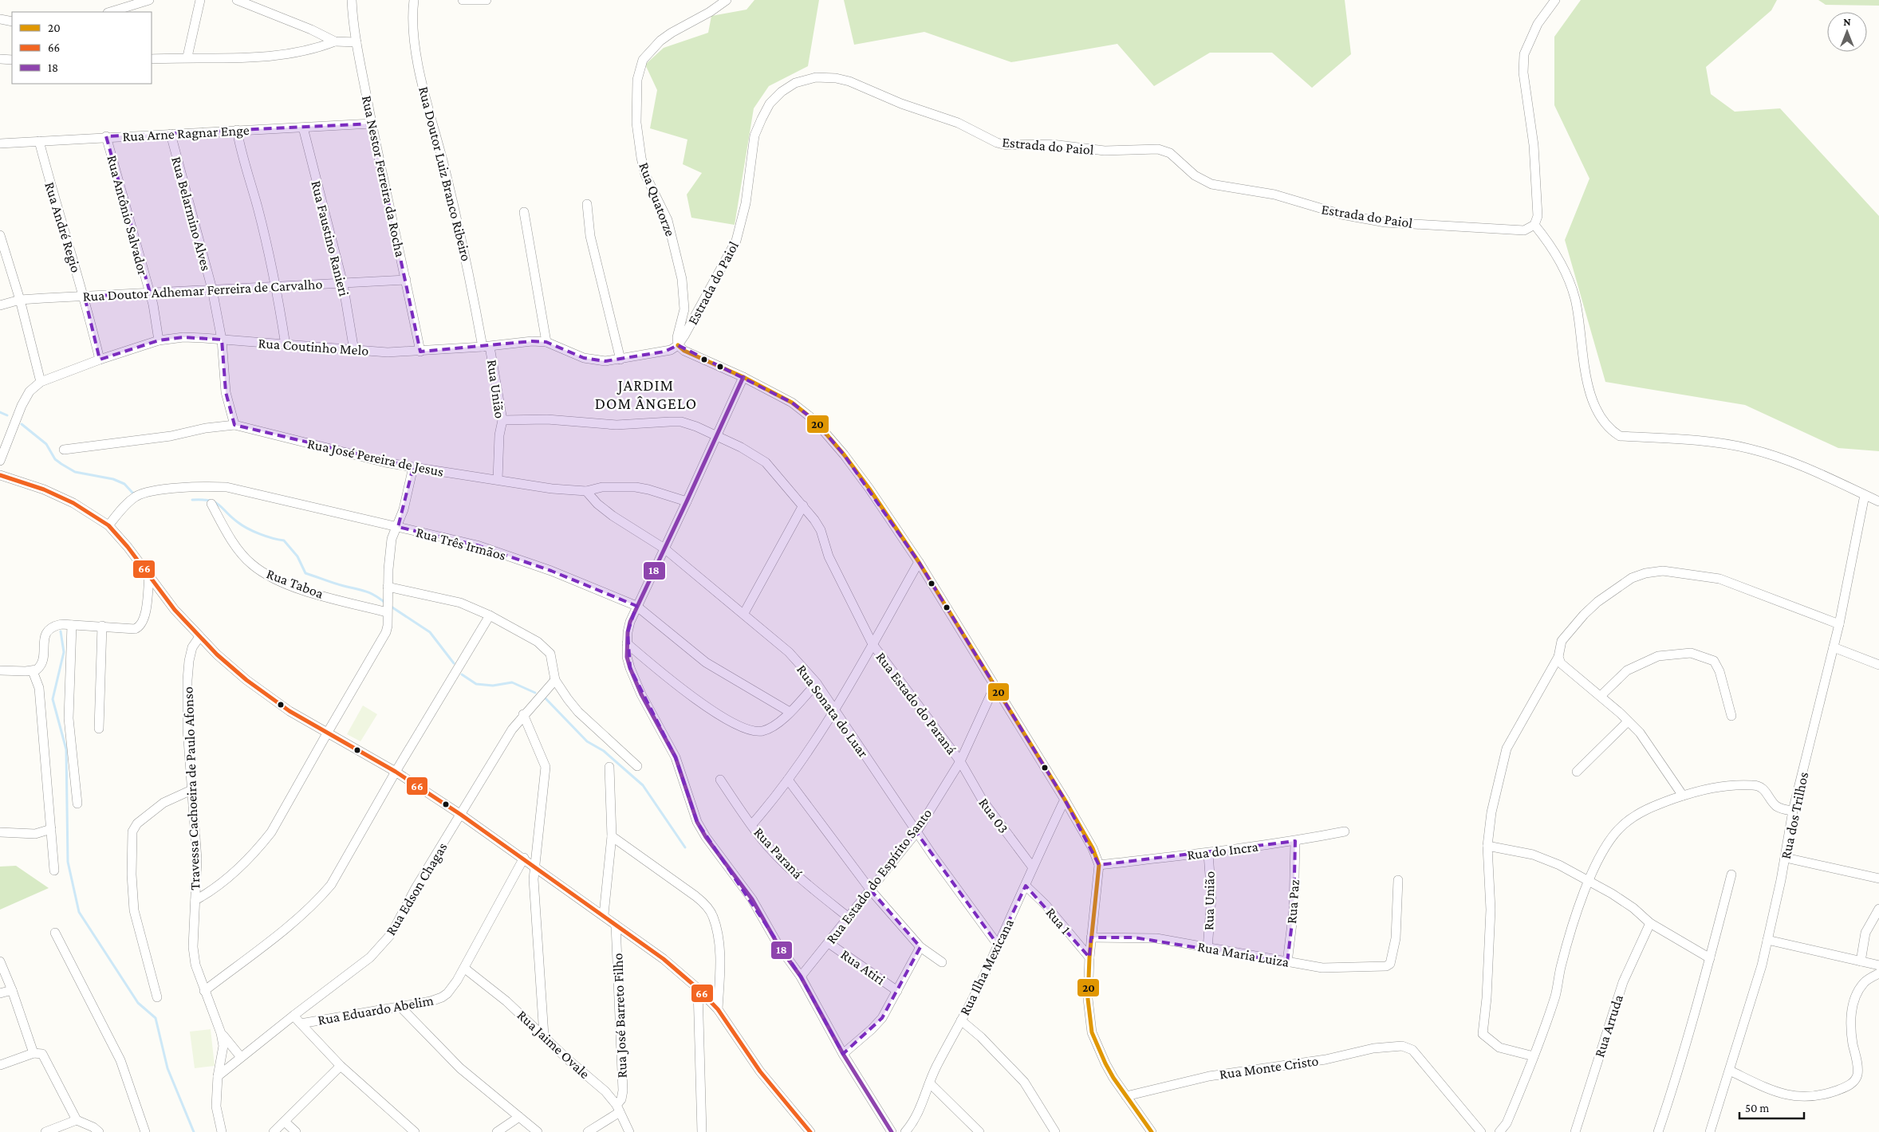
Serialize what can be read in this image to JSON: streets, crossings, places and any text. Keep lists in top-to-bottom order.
{
  "streets": {
    "street": [
      "Rua Arne Ragnar Enge",
      "Estrada do Paiol",
      "Rua Doutor Luiz Branco Ribeiro",
      "Rua Nestor Ferreira da Rocha",
      "Rua Quatorze",
      "Rua Belarmino Alves",
      "Rua Antônio Salvador",
      "Rua André Regio",
      "Rua Faustino Ranieri",
      "Rua Doutor Adhemar Ferreira de Carvalho",
      "Rua Coutinho Melo",
      "Rua União",
      "Rua José Pereira de Jesus",
      "Rua Três Irmãos",
      "Rua Taboa",
      "Rua Estado do Paraná",
      "Rua Sonata do Luar",
      "Travessa Cachoeira de Paulo Afonso",
      "Rua 03",
      "Rua dos Trilhos",
      "Rua do Incra",
      "Rua Paraná",
      "Rua Estado do Espírito Santo",
      "Rua Edson Chagas",
      "Rua Paz",
      "Rua 1",
      "Rua Maria Luiza",
      "Rua Atiri",
      "Rua Ilha Mexicana",
      "Rua Eduardo Abelim",
      "Rua José Barreto Filho",
      "Rua Arruda",
      "Rua Jaime Ovale",
      "Rua Monte Cristo"
    ]
  },
  "crossings": [
    ["Rua Arne Ragnar Enge", "Rua Nestor Ferreira da Rocha"],
    ["Rua Arne Ragnar Enge", "Rua Belarmino Alves"],
    ["Rua Arne Ragnar Enge", "Rua Antônio Salvador"],
    ["Rua Arne Ragnar Enge", "Rua André Regio"],
    ["Rua Arne Ragnar Enge", "Rua Faustino Ranieri"],
    ["Estrada do Paiol", "Rua Quatorze"],
    ["Estrada do Paiol", "Rua Coutinho Melo"],
    ["Rua Doutor Luiz Branco Ribeiro", "Rua Coutinho Melo"],
    ["Rua Doutor Luiz Branco Ribeiro", "Rua União"],
    ["Rua Nestor Ferreira da Rocha", "Rua Doutor Adhemar Ferreira de Carvalho"],
    ["Rua Nestor Ferreira da Rocha", "Rua Coutinho Melo"],
    ["Rua Quatorze", "Rua Coutinho Melo"],
    ["Rua Belarmino Alves", "Rua Doutor Adhemar Ferreira de Carvalho"],
    ["Rua Belarmino Alves", "Rua Coutinho Melo"],
    ["Rua Belarmino Alves", "Rua José Pereira de Jesus"],
    ["Rua Antônio Salvador", "Rua Doutor Adhemar Ferreira de Carvalho"],
    ["Rua Antônio Salvador", "Rua Coutinho Melo"],
    ["Rua André Regio", "Rua Doutor Adhemar Ferreira de Carvalho"],
    ["Rua André Regio", "Rua Coutinho Melo"],
    ["Rua Faustino Ranieri", "Rua Doutor Adhemar Ferreira de Carvalho"],
    ["Rua Faustino Ranieri", "Rua Coutinho Melo"],
    ["Rua Coutinho Melo", "Rua União"],
    ["Rua União", "Rua José Pereira de Jesus"],
    ["Rua União", "Rua Estado do Paraná"],
    ["Rua União", "Rua do Incra"],
    ["Rua União", "Rua Maria Luiza"],
    ["Rua José Pereira de Jesus", "Rua Sonata do Luar"],
    ["Rua Estado do Paraná", "Rua 03"],
    ["Rua Estado do Paraná", "Rua Estado do Espírito Santo"],
    ["Rua Sonata do Luar", "Rua Estado do Espírito Santo"],
    ["Rua Sonata do Luar", "Rua Ilha Mexicana"],
    ["Travessa Cachoeira de Paulo Afonso", "Rua Edson Chagas"],
    ["Rua 03", "Rua Estado do Espírito Santo"],
    ["Rua 03", "Rua Ilha Mexicana"],
    ["Rua do Incra", "Rua Paz"],
    ["Rua Paraná", "Rua Estado do Espírito Santo"],
    ["Rua Estado do Espírito Santo", "Rua Atiri"],
    ["Rua Edson Chagas", "Rua Eduardo Abelim"],
    ["Rua Paz", "Rua Maria Luiza"],
    ["Rua 1", "Rua Ilha Mexicana"],
    ["Rua Eduardo Abelim", "Rua Jaime Ovale"],
    ["Rua José Barreto Filho", "Rua Jaime Ovale"]
  ],
  "districts": ["JARDIM DOM ÂNGELO"],
  "lines": ["transit line 20", "transit line 18", "transit line 66"],
  "legend": ["20", "66", "18"],
  "scale_bar": "50 m",
  "north": "top"
}
